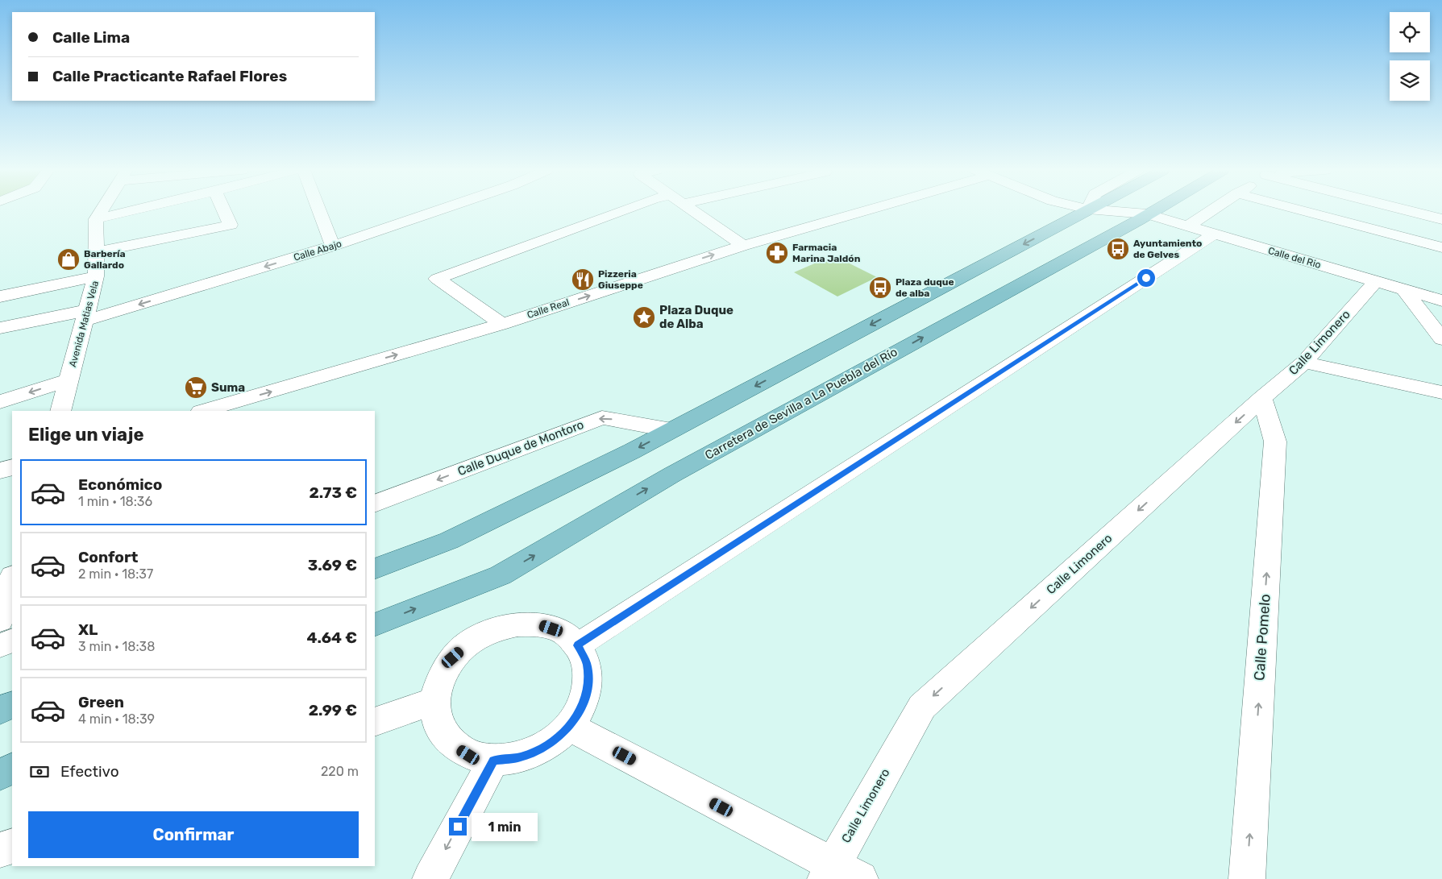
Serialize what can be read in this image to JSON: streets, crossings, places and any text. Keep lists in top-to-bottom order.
{
  "streets": {
    "main road": ["Carretera de Sevilla a La Puebla del Río"],
    "street": [
      "Calle Abajo",
      "Calle del Rio",
      "Calle Real",
      "Avenida Matias Vela",
      "Calle Limonero",
      "Calle Duque de Montoro",
      "Calle Pomelo"
    ]
  },
  "crossings": [
    ["Calle Abajo", "Avenida Matias Vela"],
    ["Calle del Rio", "Calle Limonero"],
    ["Calle del Rio", "Carretera de Sevilla a La Puebla del Río"],
    ["Calle Limonero", "Calle Pomelo"]
  ],
  "one_way": [
    "Calle Abajo",
    "Calle Real",
    "Calle Duque de Montoro",
    "Calle Pomelo"
  ],
  "places": {
    "bus stop": ["Ayuntamiento de Gelves", "Plaza duque de alba"],
    "pharmacy": ["Farmacia Marina Jaldón"],
    "shop": ["Barbería Gallardo"],
    "restaurant": ["Pizzeria Giuseppe"],
    "place": ["Plaza Duque de Alba"],
    "supermarket": ["Suma"]
  },
  "page": {
    "banner": ["Calle Lima", "Calle Practicante Rafael Flores"],
    "heading": "Elige un viaje",
    "list": [
      {
        "name": "Económico",
        "note": "1 min · 18:36",
        "value": "2.73 €"
      },
      {
        "name": "Confort",
        "note": "2 min · 18:37",
        "value": "3.69 €"
      },
      {
        "name": "XL",
        "note": "3 min · 18:38",
        "value": "4.64 €"
      },
      {
        "name": "Green",
        "note": "4 min · 18:39",
        "value": "2.99 €"
      }
    ],
    "pay": ["Efectivo", "220 m"],
    "buttons": "Confirmar",
    "bubble": "1 min"
  }
}
